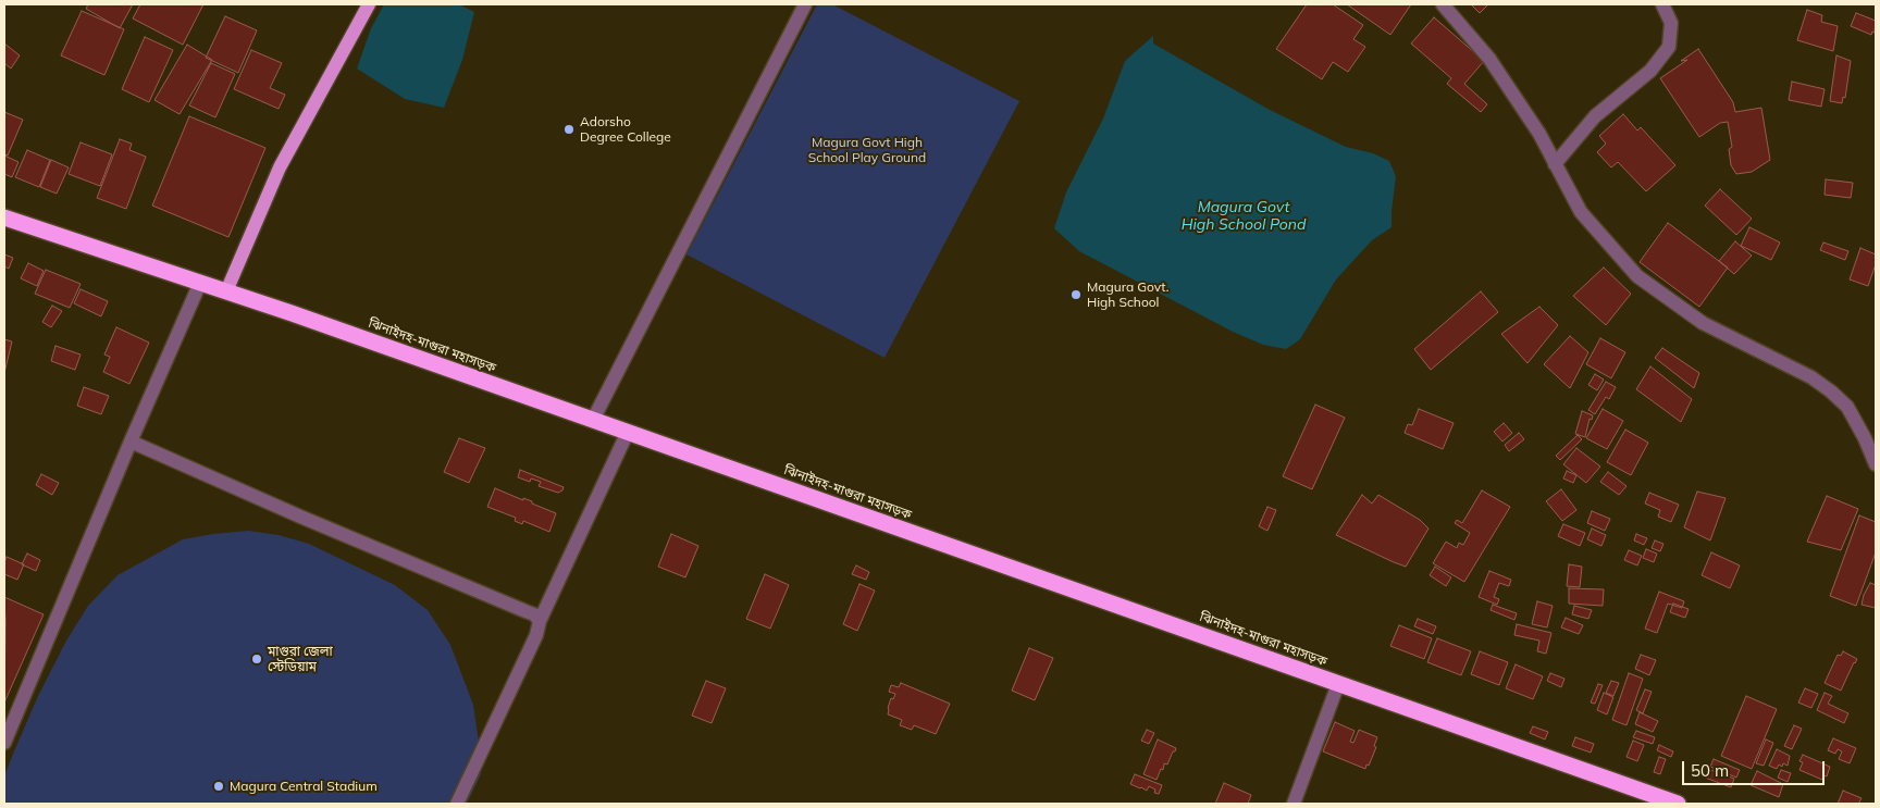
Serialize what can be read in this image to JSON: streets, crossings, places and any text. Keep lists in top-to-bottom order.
{
  "streets": {
    "highway": ["ঝিনাইদহ-মাগুরা মহাসড়ক"]
  },
  "water": ["Magura Govt High School Pond"],
  "parks": ["Magura Govt High School Play Ground"],
  "places": [
    "Adorsho Degree College",
    "Magura Govt. High School",
    "মাগুরা জেলা স্টেডিয়াম",
    "Magura Central Stadium"
  ],
  "scale_bar": "50 m"
}
